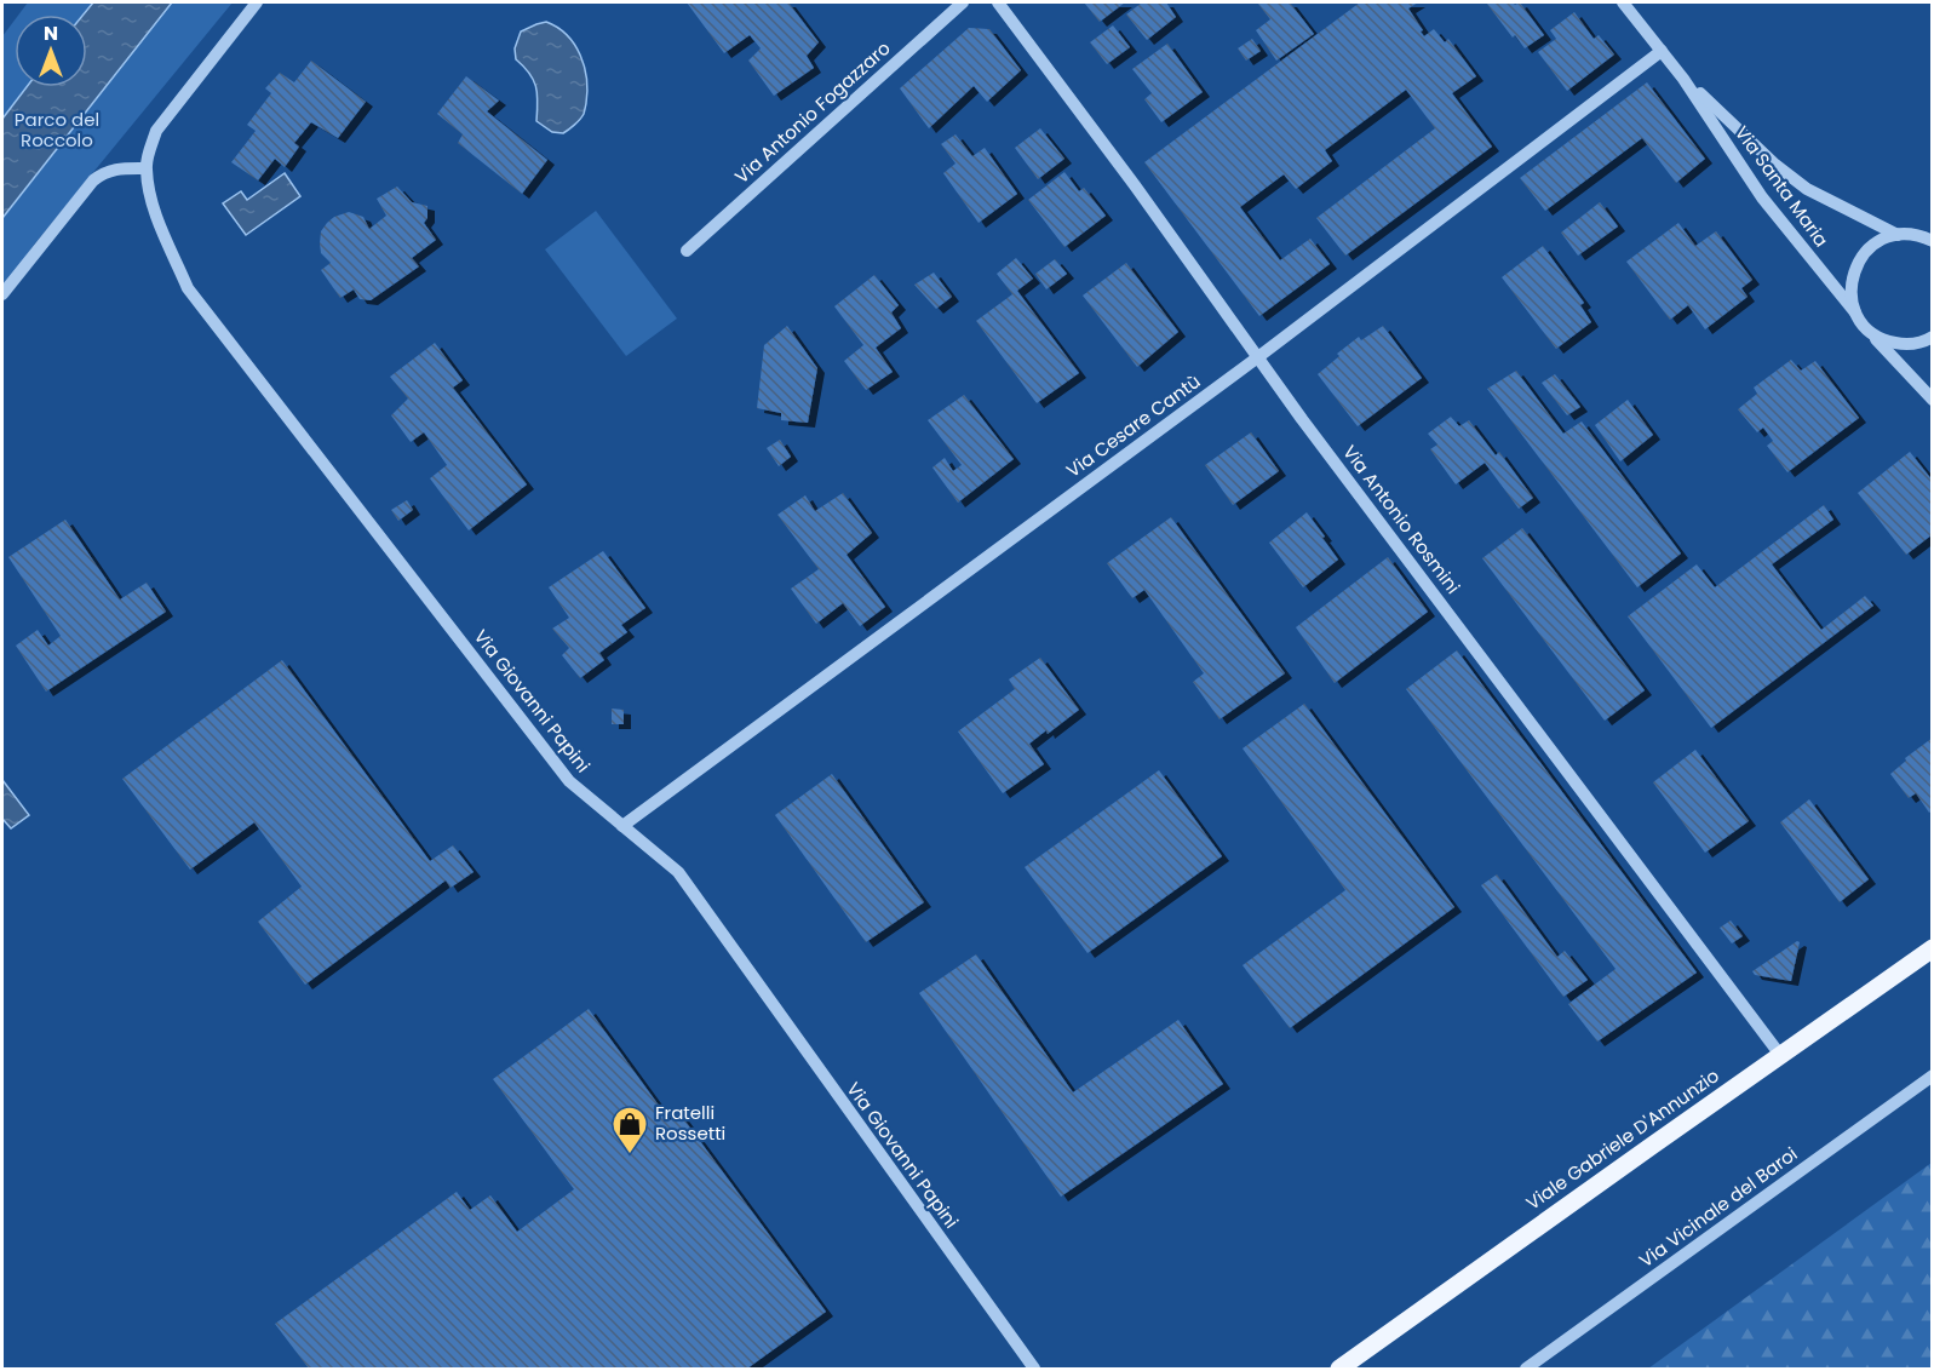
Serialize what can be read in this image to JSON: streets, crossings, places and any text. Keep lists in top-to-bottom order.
{
  "streets": {
    "main road": ["Viale Gabriele D'Annunzio"],
    "street": [
      "Via Antonio Fogazzaro",
      "Via Santa Maria",
      "Via Cesare Cantù",
      "Via Antonio Rosmini",
      "Via Giovanni Papini",
      "Via Vicinale del Baroi"
    ]
  },
  "crossings": [
    ["Via Santa Maria", "Via Cesare Cantù"],
    ["Via Cesare Cantù", "Via Antonio Rosmini"],
    ["Via Cesare Cantù", "Via Giovanni Papini"],
    ["Via Antonio Rosmini", "Viale Gabriele D'Annunzio"]
  ],
  "parks": ["Parco del Roccolo"],
  "places": {
    "shop": ["Fratelli Rossetti"]
  },
  "north": "top"
}
